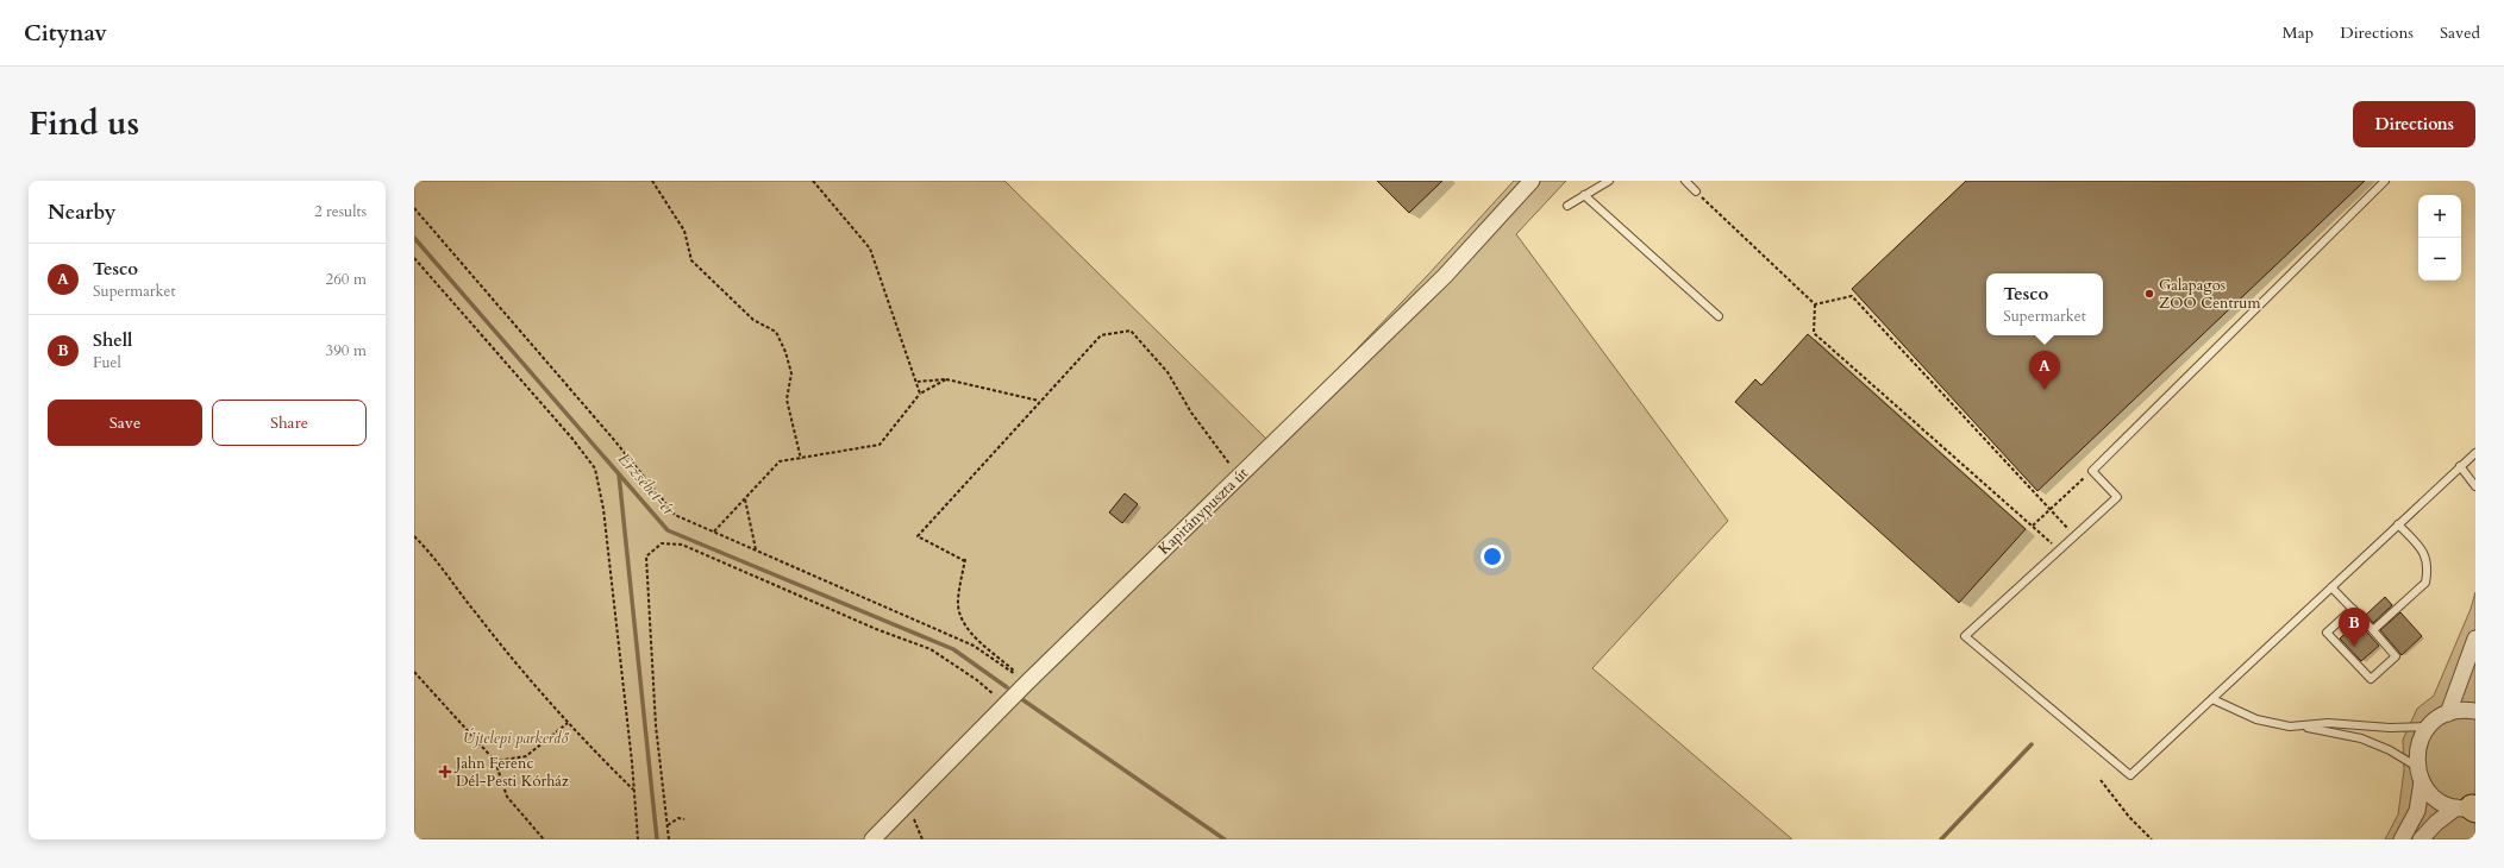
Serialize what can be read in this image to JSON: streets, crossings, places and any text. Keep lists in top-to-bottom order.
{
  "streets": {
    "street": ["Kapitánypuszta út"]
  },
  "water": ["Erzsébet-ér"],
  "parks": ["Újtelepi parkerdő"],
  "places": {
    "other": ["Galapagos ZOO Centrum"],
    "health": ["Jahn Ferenc Dél-Pesti Kórház"]
  },
  "page": {
    "header": "Citynav",
    "nav": ["Map", "Directions", "Saved"],
    "title": "Find us",
    "buttons": [
      "Directions",
      ["Save", "Share"]
    ],
    "heading": ["Nearby", "2 results"],
    "map_buttons": ["+", "−"],
    "list": [
      {
        "mark": "A",
        "name": "Tesco",
        "note": "Supermarket",
        "value": "260 m"
      },
      {
        "mark": "B",
        "name": "Shell",
        "note": "Fuel",
        "value": "390 m"
      }
    ],
    "popup": ["Tesco", "Supermarket"],
    "pins": ["A", "B"]
  }
}
